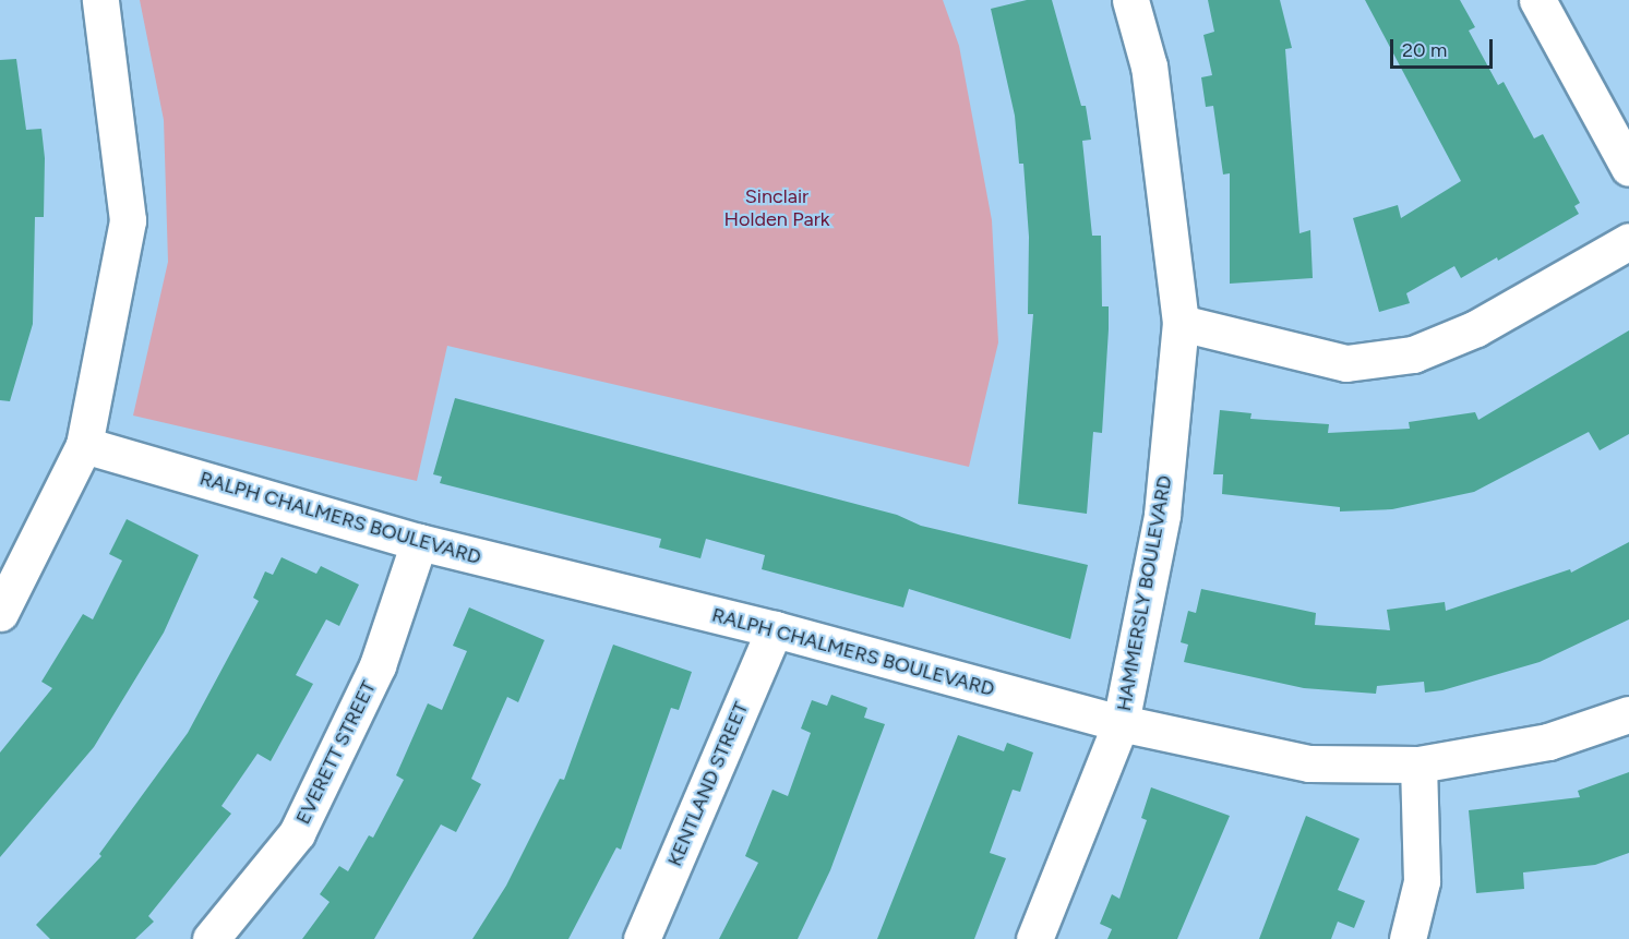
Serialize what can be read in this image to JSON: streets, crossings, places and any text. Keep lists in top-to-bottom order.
{
  "streets": {
    "street": [
      "RALPH CHALMERS BOULEVARD",
      "HAMMERSLY BOULEVARD",
      "EVERETT STREET",
      "KENTLAND STREET"
    ]
  },
  "crossings": [
    ["RALPH CHALMERS BOULEVARD", "HAMMERSLY BOULEVARD"],
    ["RALPH CHALMERS BOULEVARD", "EVERETT STREET"],
    ["RALPH CHALMERS BOULEVARD", "KENTLAND STREET"]
  ],
  "parks": ["Sinclair Holden Park"],
  "scale_bar": "20 m"
}
